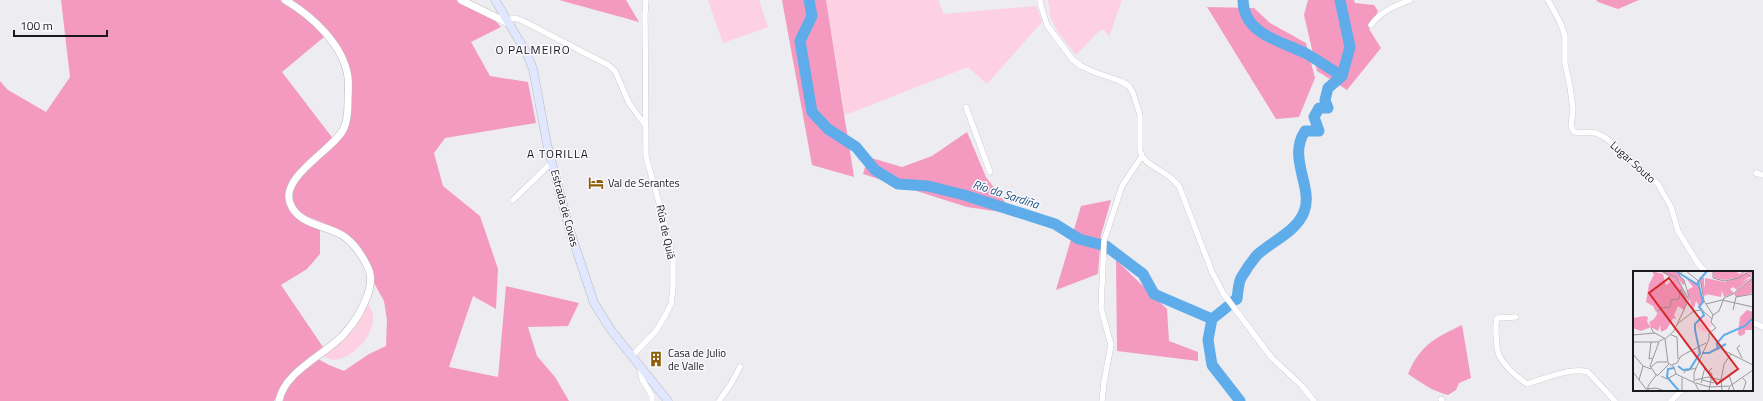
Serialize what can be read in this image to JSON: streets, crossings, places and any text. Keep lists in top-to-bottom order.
{
  "streets": {
    "main road": ["Estrada de Covas"],
    "street": ["Lugar Souto", "Rúa de Quiá"]
  },
  "crossings": [
    ["Estrada de Covas", "Rúa de Quiá"]
  ],
  "districts": ["O PALMEIRO", "A TORILLA"],
  "water": ["Río da Sardiña"],
  "places": {
    "hotel": ["Val de Serantes"],
    "building": ["Casa de Julio de Valle"]
  },
  "scale_bar": "100 m"
}
